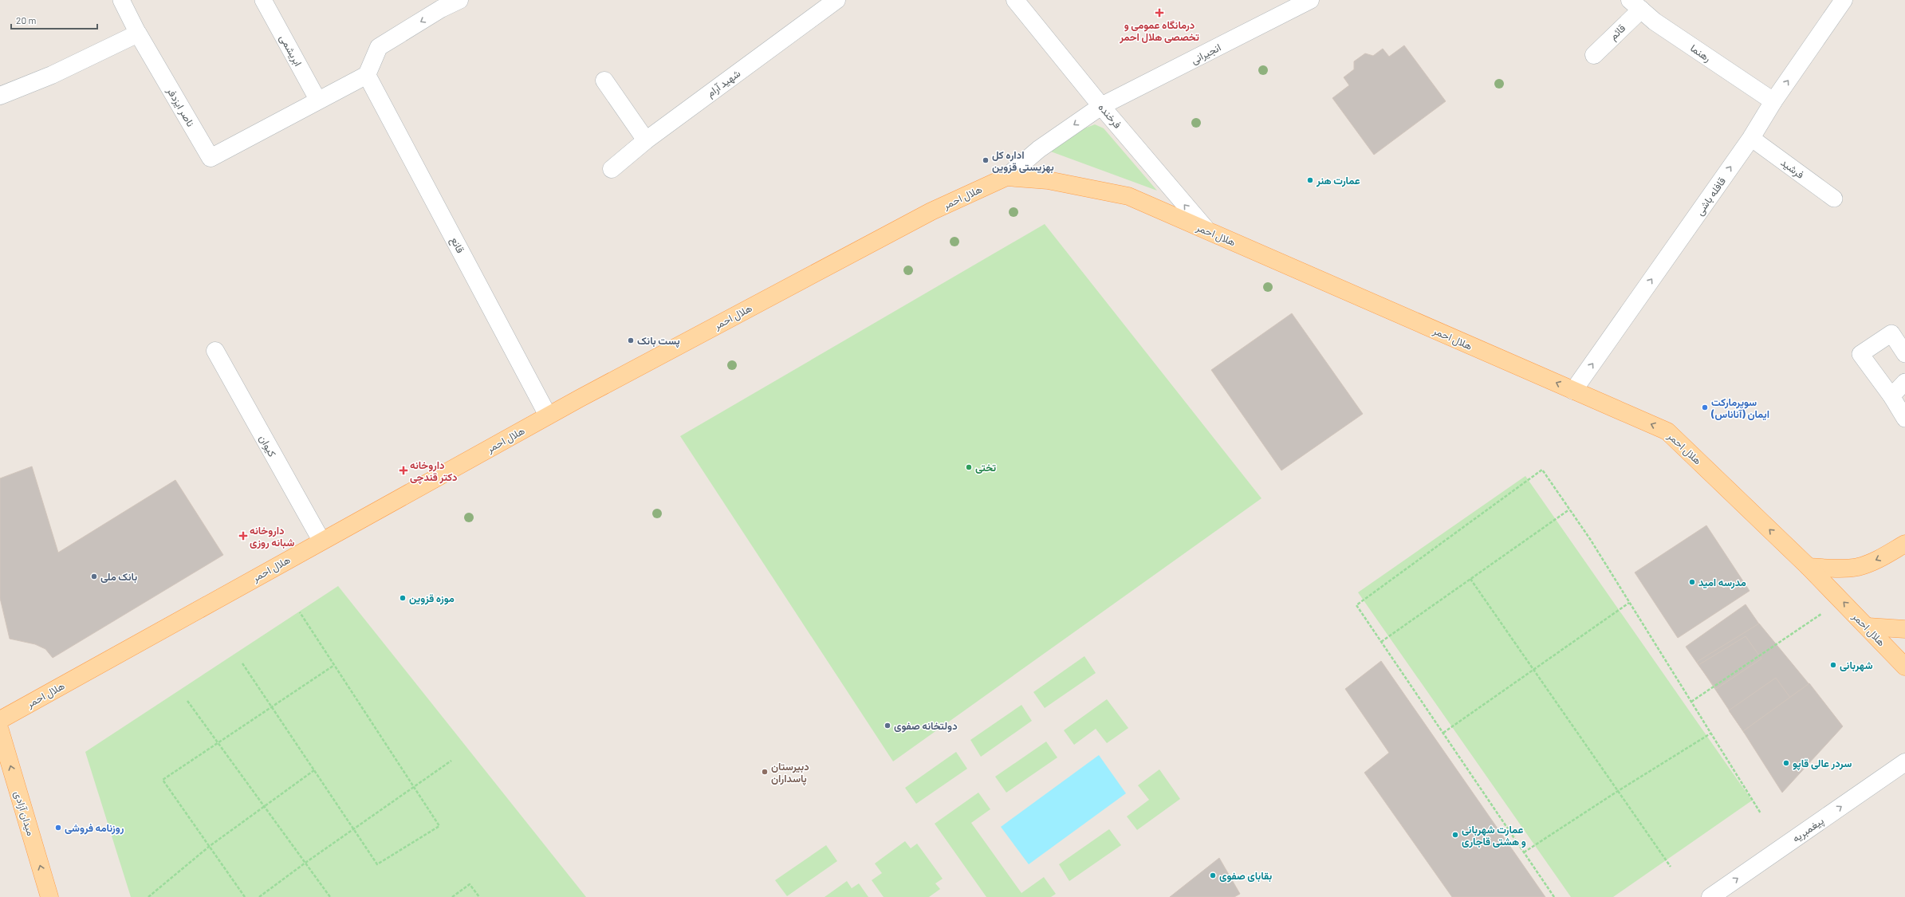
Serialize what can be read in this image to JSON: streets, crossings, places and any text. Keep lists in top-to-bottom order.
{
  "streets": {
    "main road": ["هلال احمر", "میدان آزادی"],
    "street": [
      "قائم",
      "رهنما",
      "انجیرانی",
      "شهید آرام",
      "ناصر ایزدفر",
      "فرخنده",
      "قافله باشی",
      "قانع",
      "کیوان",
      "پیغمبریه"
    ],
    "lane": ["ابریشمی", "فرشید"]
  },
  "crossings": [
    ["قائم", "رهنما"],
    ["ابریشمی", "ناصر ایزدفر"],
    ["رهنما", "قافله باشی"],
    ["انجیرانی", "فرخنده"],
    ["انجیرانی", "هلال احمر"],
    ["ناصر ایزدفر", "قانع"],
    ["فرخنده", "هلال احمر"],
    ["فرشید", "قافله باشی"],
    ["قافله باشی", "هلال احمر"],
    ["هلال احمر", "قانع"],
    ["هلال احمر", "کیوان"]
  ],
  "one_way": [
    "فرخنده",
    "قافله باشی",
    "میدان آزادی",
    "پیغمبریه"
  ],
  "places": {
    "health": ["درمانگاه عمومی و تخصصی هلال احمر", "داروخانه دکتر قندچی", "داروخانه شبانه روزی"],
    "other": [
      "اداره کل بهزیستی قزوین",
      "عمارت هنر",
      "پست بانک",
      "سوپرمارکت ایمان (آناناس)",
      "تختی",
      "بانک ملی",
      "مدرسه امید",
      "موزه قزوین",
      "شهربانی",
      "دولتخانه صفوی",
      "سردر عالی قاپو",
      "دبیرستان پاسداران",
      "روزنامه فروشی",
      "عمارت شهربانی و هشتی قاجاری",
      "بقابای صفوی"
    ]
  },
  "scale_bar": "20 m"
}
